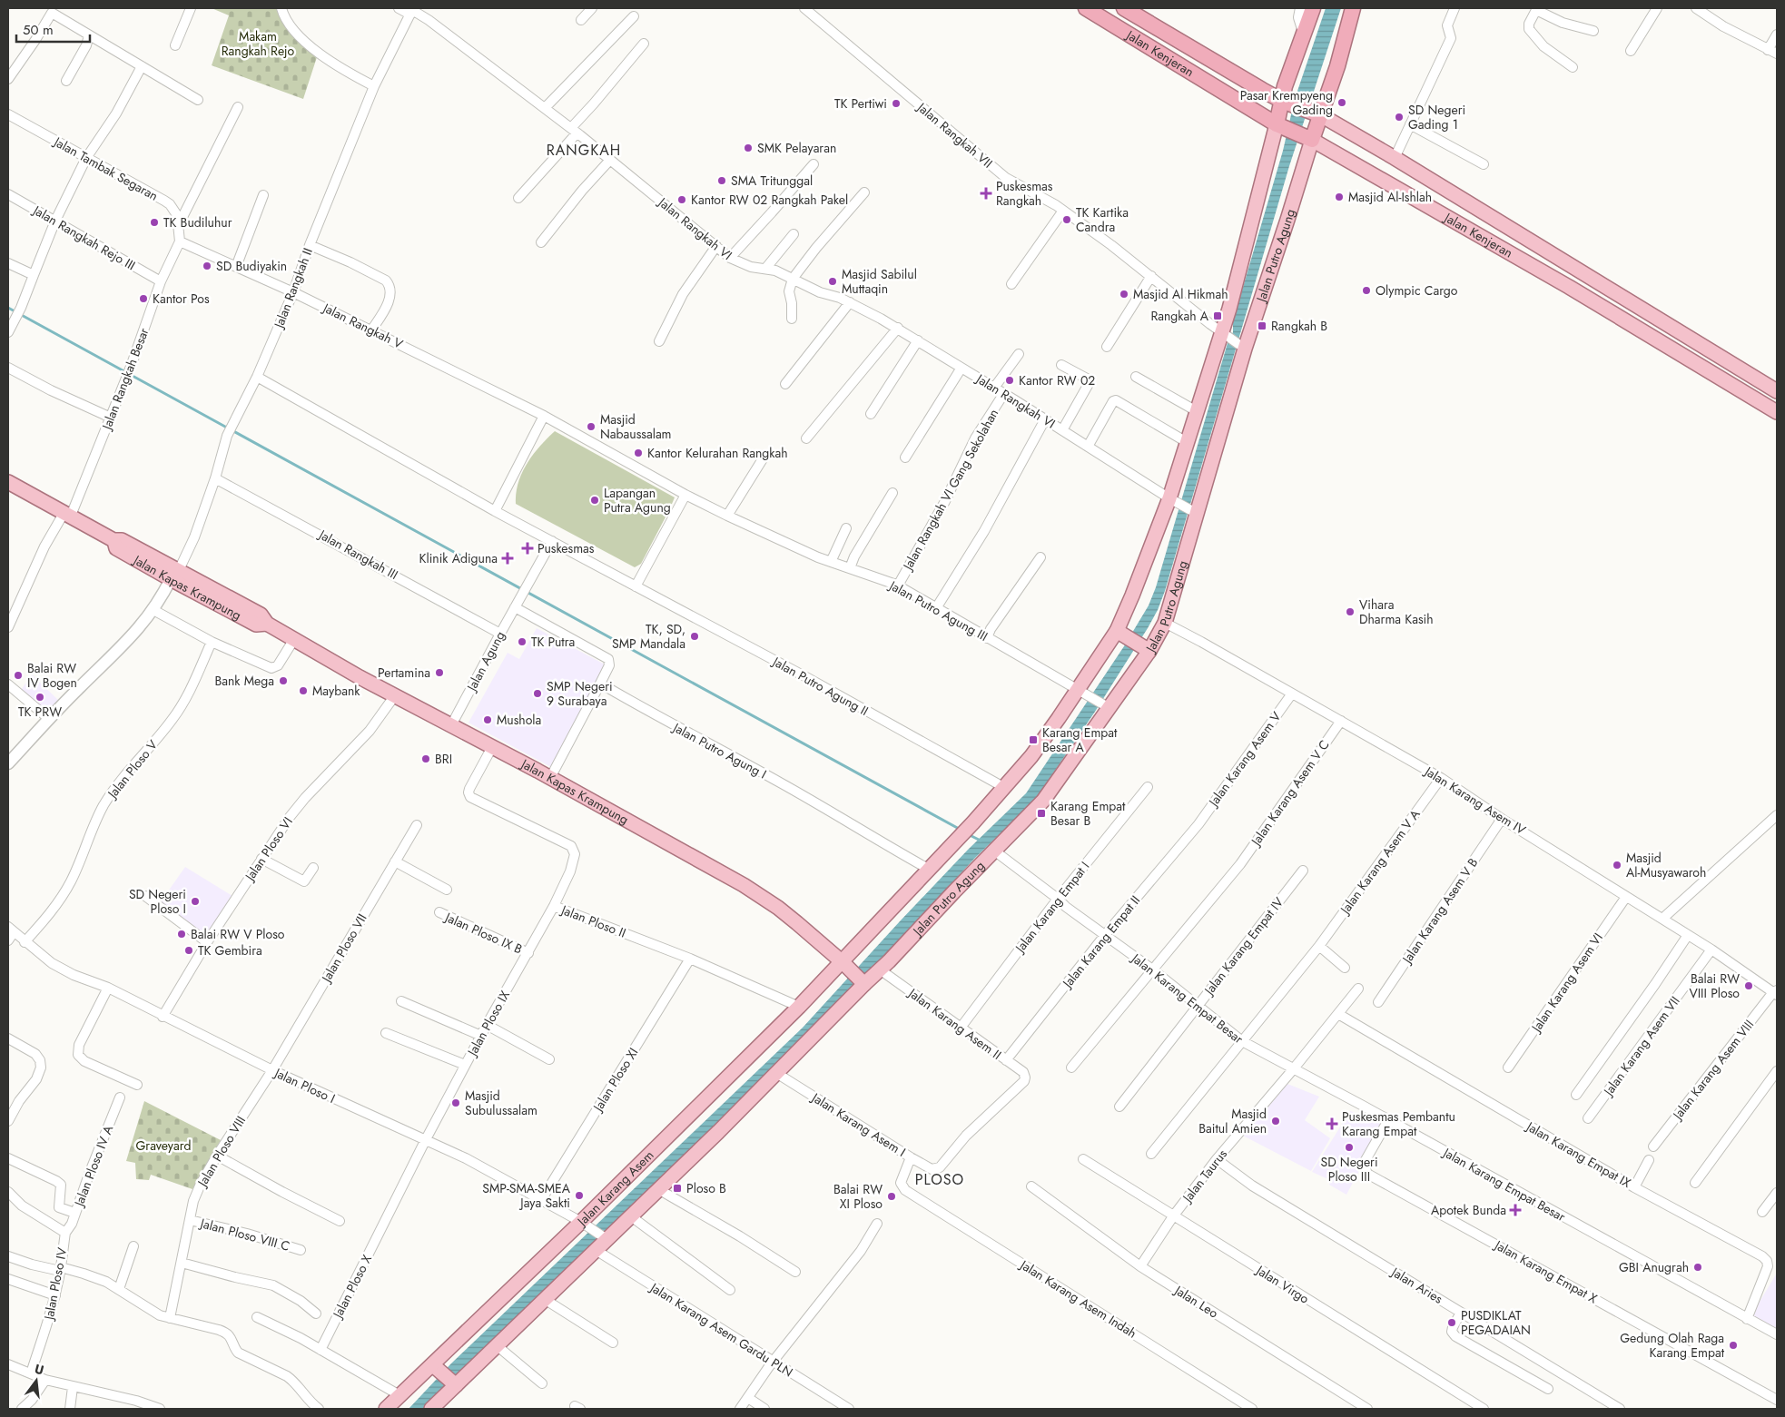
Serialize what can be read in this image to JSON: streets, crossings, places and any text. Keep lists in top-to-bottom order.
{
  "streets": {
    "highway": ["Jalan Kenjeran"],
    "main road": ["Jalan Putro Agung", "Jalan Kapas Krampung", "Jalan Karang Asem"],
    "street": [
      "Jalan Rangkah VII",
      "Jalan Tambak Segaran",
      "Jalan Rangkah VI",
      "Jalan Rangkah Rejo III",
      "Jalan Rangkah II",
      "Jalan Rangkah V",
      "Jalan Rangkah Besar",
      "Jalan Rangkah VI Gang Sekolahan",
      "Jalan Rangkah III",
      "Jalan Putro Agung III",
      "Jalan Agung",
      "Jalan Putro Agung II",
      "Jalan Putro Agung I",
      "Jalan Karang Asem V",
      "Jalan Ploso V",
      "Jalan Karang Asem V C",
      "Jalan Karang Asem IV",
      "Jalan Ploso VI",
      "Jalan Karang Asem V A",
      "Jalan Karang Empat I",
      "Jalan Karang Asem V B",
      "Jalan Ploso II",
      "Jalan Ploso IX B",
      "Jalan Karang Empat II",
      "Jalan Karang Empat IV",
      "Jalan Ploso VII",
      "Jalan Karang Asem VI",
      "Jalan Karang Empat Besar",
      "Jalan Ploso IX",
      "Jalan Karang Asem II",
      "Jalan Karang Asem VII",
      "Jalan Karang Asem VIII",
      "Jalan Ploso XI",
      "Jalan Ploso I",
      "Jalan Karang Asem I",
      "Jalan Ploso VIII",
      "Jalan Karang Empat IX",
      "Jalan Ploso IV A",
      "Jalan Taurus",
      "Jalan Ploso VIII C",
      "Jalan Karang Empat X",
      "Jalan Ploso IV",
      "Jalan Virgo",
      "Jalan Aries",
      "Jalan Ploso X",
      "Jalan Karang Asem Indah",
      "Jalan Leo",
      "Jalan Karang Asem Gardu PLN"
    ]
  },
  "crossings": [
    ["Jalan Kenjeran", "Jalan Putro Agung"],
    ["Jalan Rangkah VII", "Jalan Putro Agung"],
    ["Jalan Tambak Segaran", "Jalan Rangkah V"],
    ["Jalan Tambak Segaran", "Jalan Rangkah Besar"],
    ["Jalan Rangkah VI", "Jalan Putro Agung"],
    ["Jalan Rangkah VI", "Jalan Rangkah II"],
    ["Jalan Rangkah VI", "Jalan Rangkah VI Gang Sekolahan"],
    ["Jalan Rangkah Rejo III", "Jalan Rangkah Besar"],
    ["Jalan Putro Agung", "Jalan Kapas Krampung"],
    ["Jalan Putro Agung", "Jalan Putro Agung III"],
    ["Jalan Putro Agung", "Jalan Karang Asem IV"],
    ["Jalan Putro Agung", "Jalan Karang Empat Besar"],
    ["Jalan Putro Agung", "Jalan Karang Asem II"],
    ["Jalan Rangkah II", "Jalan Rangkah V"],
    ["Jalan Rangkah II", "Jalan Rangkah III"],
    ["Jalan Rangkah II", "Jalan Kapas Krampung"],
    ["Jalan Rangkah V", "Jalan Rangkah Besar"],
    ["Jalan Rangkah V", "Jalan Putro Agung III"],
    ["Jalan Rangkah Besar", "Jalan Kapas Krampung"],
    ["Jalan Rangkah VI Gang Sekolahan", "Jalan Putro Agung III"],
    ["Jalan Rangkah III", "Jalan Agung"],
    ["Jalan Kapas Krampung", "Jalan Agung"],
    ["Jalan Kapas Krampung", "Jalan Ploso VI"],
    ["Jalan Kapas Krampung", "Jalan Ploso II"],
    ["Jalan Kapas Krampung", "Jalan Karang Asem"],
    ["Jalan Agung", "Jalan Putro Agung II"],
    ["Jalan Karang Asem V", "Jalan Karang Asem IV"],
    ["Jalan Karang Asem V", "Jalan Karang Empat II"],
    ["Jalan Ploso V", "Jalan Ploso I"],
    ["Jalan Karang Asem V C", "Jalan Karang Asem IV"],
    ["Jalan Karang Asem V C", "Jalan Karang Empat Besar"],
    ["Jalan Karang Asem IV", "Jalan Karang Asem V A"],
    ["Jalan Karang Asem IV", "Jalan Karang Asem V B"],
    ["Jalan Karang Asem IV", "Jalan Karang Asem VI"],
    ["Jalan Karang Asem IV", "Jalan Karang Asem VII"],
    ["Jalan Karang Asem IV", "Jalan Karang Asem VIII"],
    ["Jalan Ploso VI", "Jalan Ploso I"],
    ["Jalan Karang Asem V A", "Jalan Karang Empat Besar"],
    ["Jalan Karang Empat I", "Jalan Karang Empat Besar"],
    ["Jalan Karang Empat I", "Jalan Karang Asem II"],
    ["Jalan Ploso II", "Jalan Ploso IX"],
    ["Jalan Ploso II", "Jalan Ploso XI"],
    ["Jalan Ploso II", "Jalan Karang Asem"],
    ["Jalan Ploso IX B", "Jalan Ploso IX"],
    ["Jalan Karang Empat II", "Jalan Karang Empat Besar"],
    ["Jalan Karang Empat II", "Jalan Karang Asem II"],
    ["Jalan Karang Empat IV", "Jalan Karang Empat Besar"],
    ["Jalan Ploso VII", "Jalan Ploso I"],
    ["Jalan Ploso VII", "Jalan Ploso VIII"],
    ["Jalan Karang Empat Besar", "Jalan Karang Empat IX"],
    ["Jalan Karang Empat Besar", "Jalan Taurus"],
    ["Jalan Karang Empat Besar", "Jalan Karang Empat X"],
    ["Jalan Ploso IX", "Jalan Ploso I"],
    ["Jalan Ploso IX", "Jalan Ploso X"],
    ["Jalan Karang Asem II", "Jalan Karang Asem I"],
    ["Jalan Ploso XI", "Jalan Ploso I"],
    ["Jalan Ploso I", "Jalan Ploso VIII"],
    ["Jalan Ploso I", "Jalan Karang Asem"],
    ["Jalan Ploso I", "Jalan Ploso X"],
    ["Jalan Karang Asem I", "Jalan Karang Asem Indah"],
    ["Jalan Ploso VIII", "Jalan Ploso VIII C"],
    ["Jalan Karang Empat IX", "Jalan Taurus"],
    ["Jalan Ploso IV A", "Jalan Ploso IV"],
    ["Jalan Taurus", "Jalan Virgo"],
    ["Jalan Taurus", "Jalan Aries"],
    ["Jalan Taurus", "Jalan Leo"]
  ],
  "districts": ["RANGKAH", "PLOSO"],
  "parks": ["Makam Rangkah Rejo", "Graveyard"],
  "places": {
    "other": [
      "Pasar Krempyeng Gading",
      "TK Pertiwi",
      "SD Negeri Gading 1",
      "SMK Pelayaran",
      "SMA Tritunggal",
      "Masjid Al-Ishlah",
      "Kantor RW 02 Rangkah Pakel",
      "TK Kartika Candra",
      "TK Budiluhur",
      "SD Budiyakin",
      "Masjid Sabilul Muttaqin",
      "Olympic Cargo",
      "Masjid Al Hikmah",
      "Kantor Pos",
      "Kantor RW 02",
      "Masjid Nabaussalam",
      "Kantor Kelurahan Rangkah",
      "Lapangan Putra Agung",
      "Vihara Dharma Kasih",
      "TK, SD, SMP Mandala",
      "TK Putra",
      "Pertamina",
      "Balai RW IV Bogen",
      "Bank Mega",
      "Maybank",
      "SMP Negeri 9 Surabaya",
      "TK PRW",
      "Mushola",
      "BRI",
      "Masjid Al-Musyawaroh",
      "SD Negeri Ploso I",
      "Balai RW V Ploso",
      "TK Gembira",
      "Balai RW VIII Ploso",
      "Masjid Subulussalam",
      "Masjid Baitul Amien",
      "SD Negeri Ploso III",
      "SMP-SMA-SMEA Jaya Sakti",
      "Balai RW XI Ploso",
      "GBI Anugrah",
      "PUSDIKLAT PEGADAIAN",
      "Gedung Olah Raga Karang Empat"
    ],
    "health": [
      "Puskesmas Rangkah",
      "Puskesmas",
      "Klinik Adiguna",
      "Puskesmas Pembantu Karang Empat",
      "Apotek Bunda"
    ],
    "transit": [
      "Rangkah A",
      "Rangkah B",
      "Karang Empat Besar A",
      "Karang Empat Besar B",
      "Ploso B"
    ]
  },
  "scale_bar": "50 m",
  "north": "top"
}
